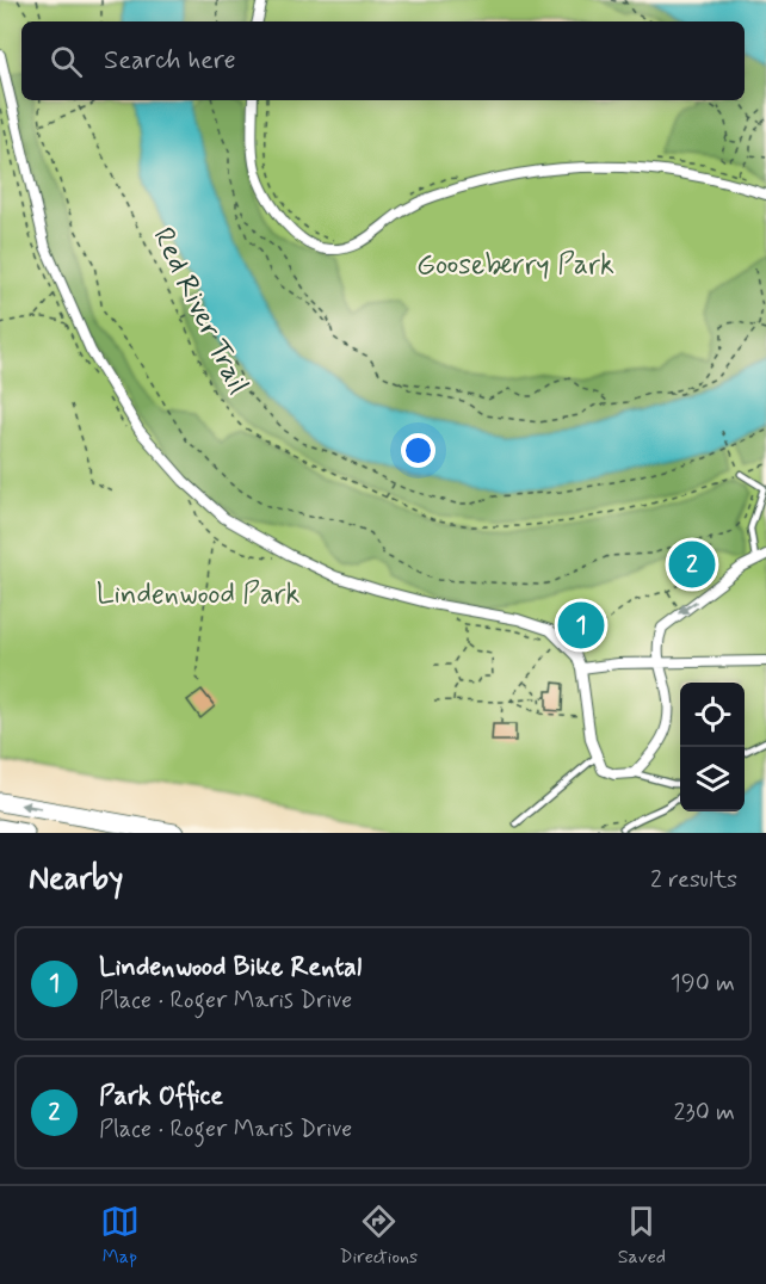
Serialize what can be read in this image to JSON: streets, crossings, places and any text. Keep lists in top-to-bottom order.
{
  "streets": {
    "path": ["Red River Trail"]
  },
  "parks": ["Gooseberry Park", "Lindenwood Park"],
  "page": {
    "search": "Search here",
    "pins": ["2", "1"],
    "heading": ["Nearby", "2 results"],
    "list": [
      {
        "mark": "1",
        "name": "Lindenwood Bike Rental",
        "note": "Place · Roger Maris Drive",
        "value": "190 m"
      },
      {
        "mark": "2",
        "name": "Park Office",
        "note": "Place · Roger Maris Drive",
        "value": "230 m"
      }
    ],
    "nav": ["Map", "Directions", "Saved"]
  }
}
